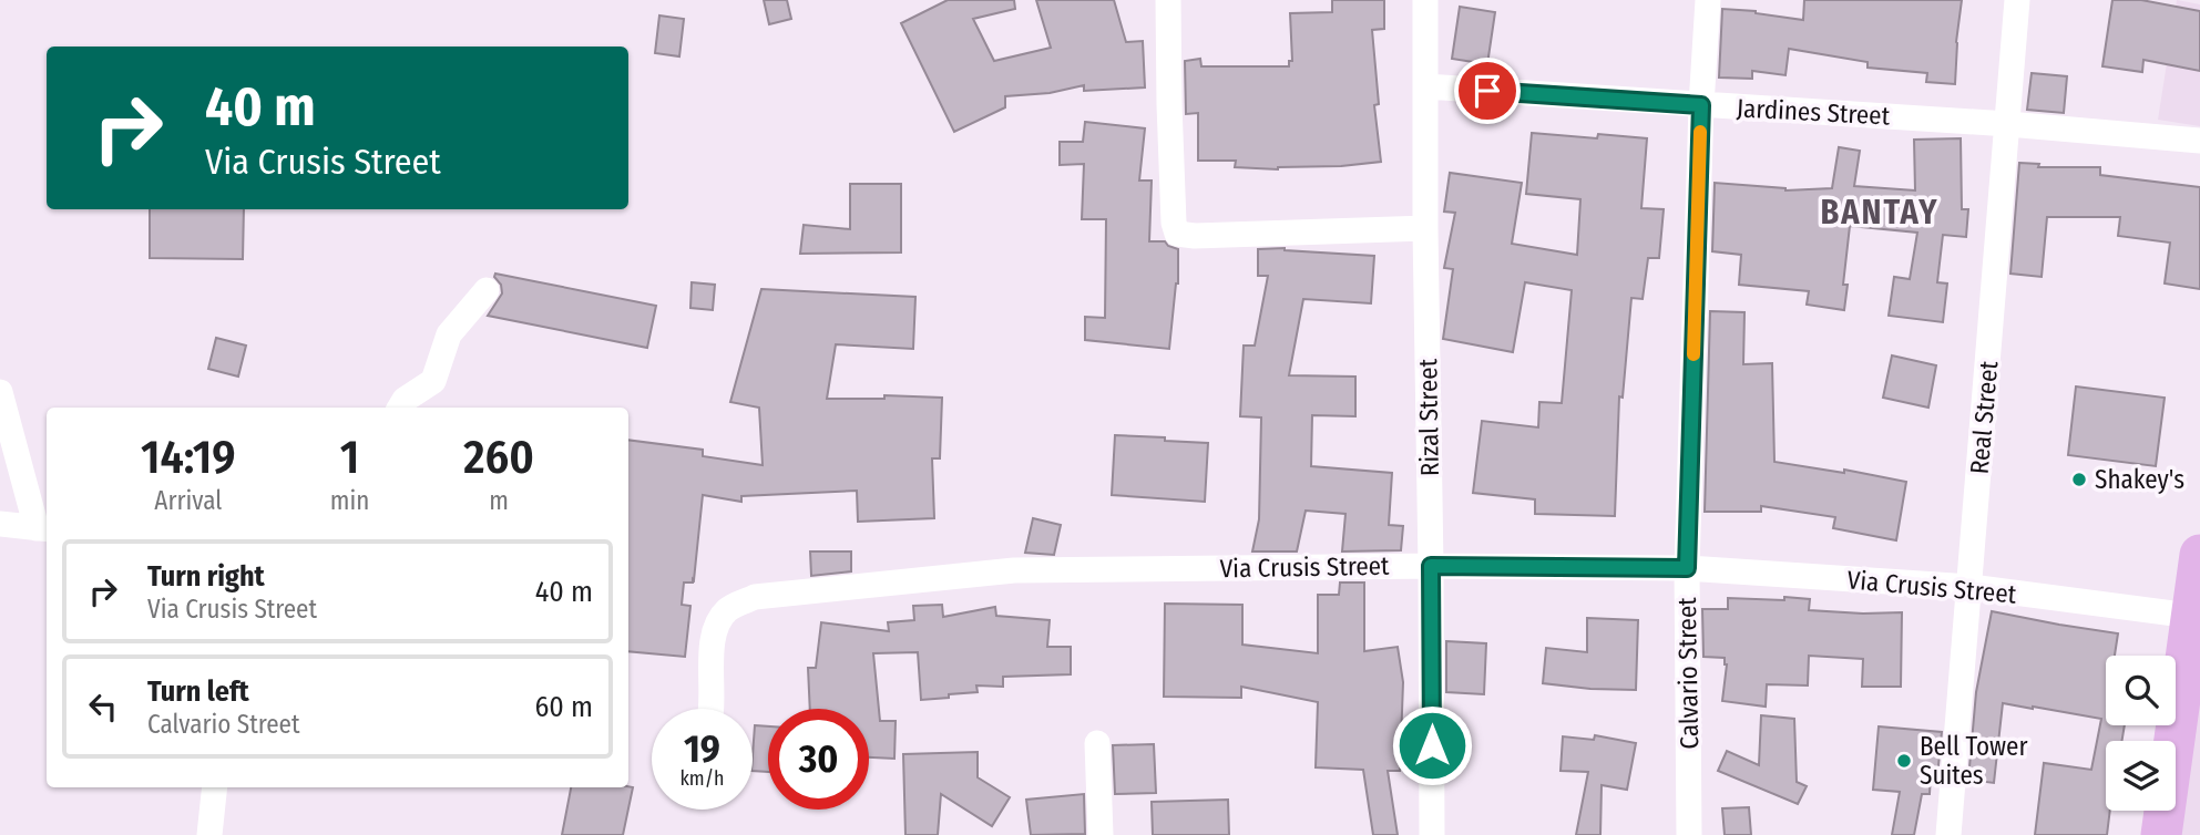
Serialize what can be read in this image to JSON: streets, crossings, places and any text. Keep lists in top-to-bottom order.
{
  "streets": {
    "street": [
      "Jardines Street",
      "Rizal Street",
      "Real Street",
      "Via Crusis Street",
      "Calvario Street"
    ]
  },
  "crossings": [
    ["Jardines Street", "Rizal Street"],
    ["Jardines Street", "Real Street"],
    ["Jardines Street", "Calvario Street"],
    ["Rizal Street", "Via Crusis Street"],
    ["Real Street", "Via Crusis Street"],
    ["Via Crusis Street", "Calvario Street"]
  ],
  "districts": ["BANTAY"],
  "places": ["Shakey's", "Bell Tower Suites"],
  "page": {
    "turn": ["40 m", "Via Crusis Street"],
    "eta": [
      "14:19",
      "Arrival",
      "1",
      "min",
      "260",
      "m"
    ],
    "list": [
      {
        "name": "Turn right",
        "note": "Via Crusis Street",
        "value": "40 m"
      },
      {
        "name": "Turn left",
        "note": "Calvario Street",
        "value": "60 m"
      }
    ],
    "speed": "19 km/h",
    "limit": "30"
  }
}
